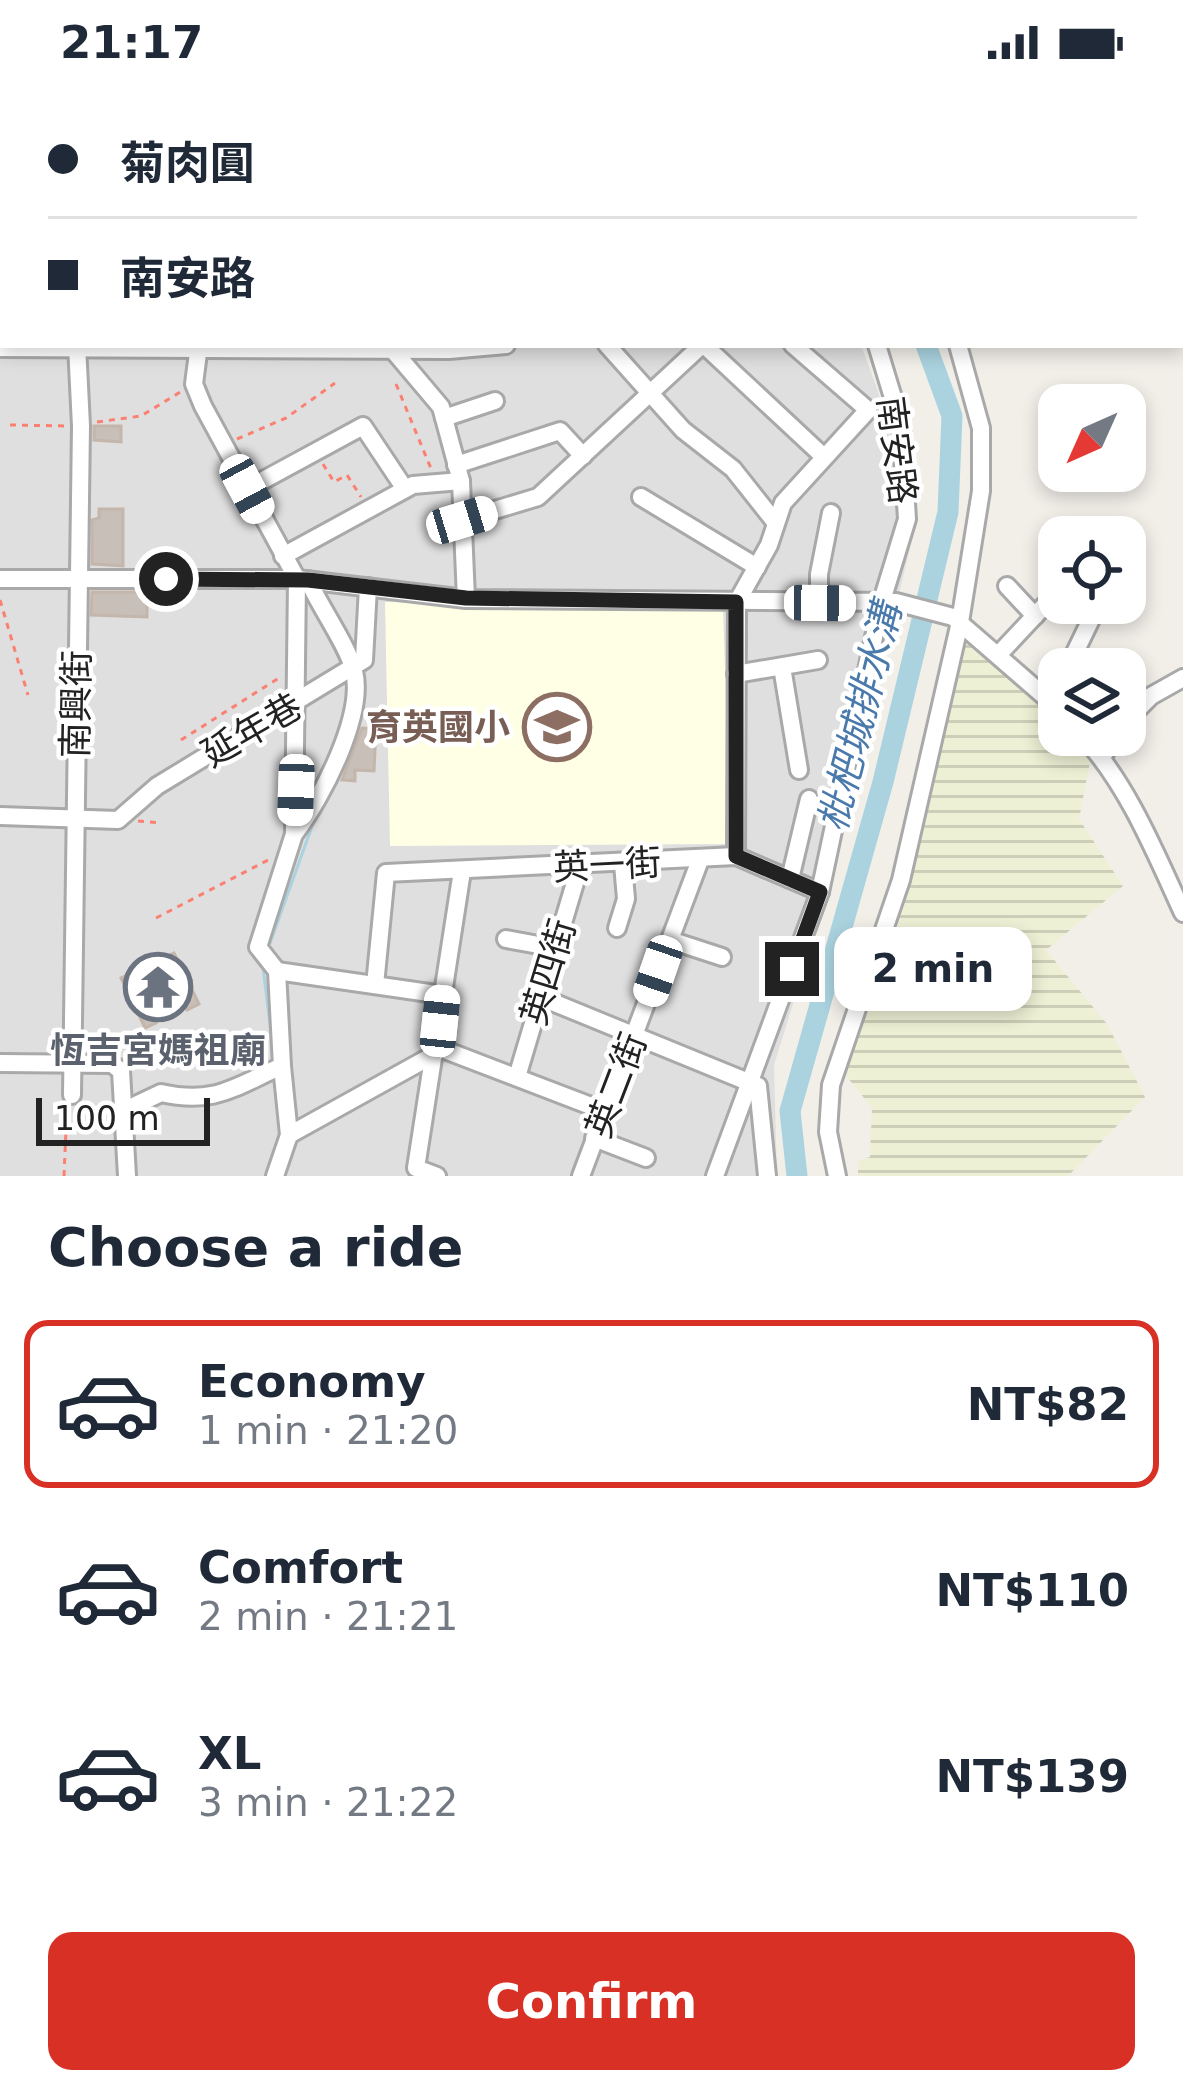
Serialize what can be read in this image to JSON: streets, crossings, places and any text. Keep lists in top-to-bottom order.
{
  "streets": {
    "street": [
      "南安路",
      "南興街",
      "延年巷",
      "英一街",
      "英四街",
      "英二街"
    ]
  },
  "crossings": [
    ["南安路", "英一街"],
    ["英一街", "英四街"],
    ["英一街", "英二街"]
  ],
  "water": ["枇杷城排水溝"],
  "places": {
    "school or university": ["育英國小"],
    "temple": ["恆吉宮媽祖廟"]
  },
  "scale_bar": "100 m",
  "north": "bottom left",
  "page": {
    "status": "21:17",
    "banner": ["菊肉圓", "南安路"],
    "bubble": "2 min",
    "scale": "100 m",
    "heading": "Choose a ride",
    "list": [
      {
        "name": "Economy",
        "note": "1 min · 21:20",
        "value": "NT$82"
      },
      {
        "name": "Comfort",
        "note": "2 min · 21:21",
        "value": "NT$110"
      },
      {
        "name": "XL",
        "note": "3 min · 21:22",
        "value": "NT$139"
      }
    ],
    "buttons": "Confirm"
  }
}
